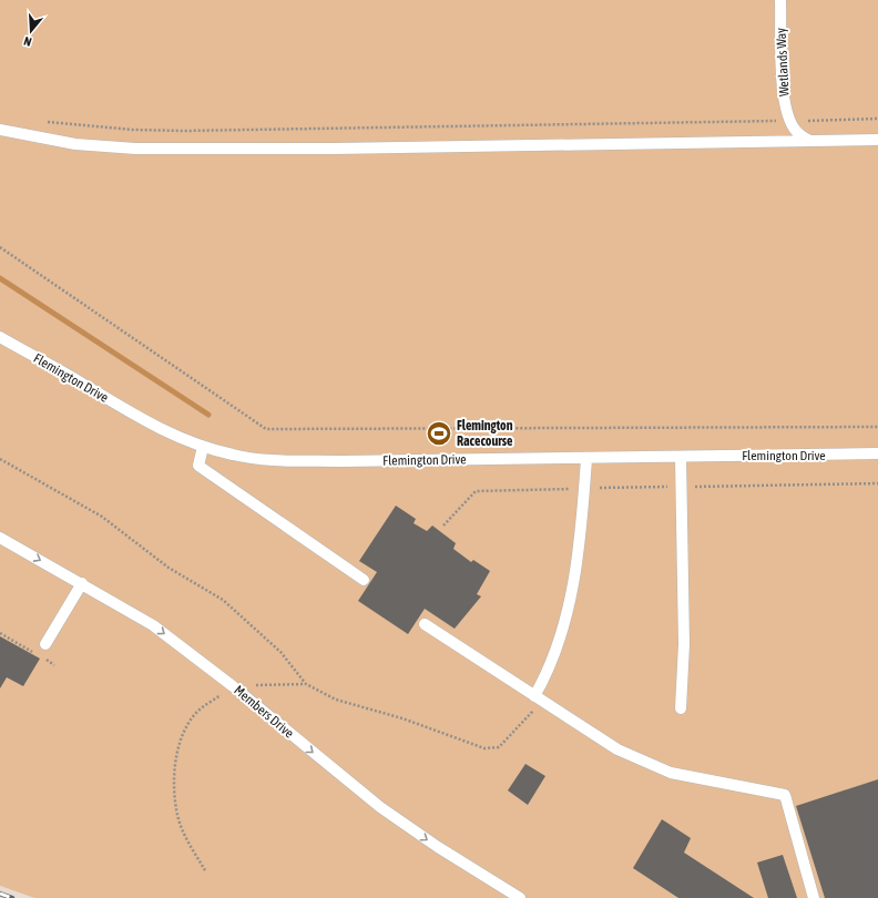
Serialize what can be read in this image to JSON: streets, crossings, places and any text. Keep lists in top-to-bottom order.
{
  "streets": {
    "lane": ["Wetlands Way", "Flemington Drive", "Members Drive"]
  },
  "one_way": ["Members Drive"],
  "places": {
    "sports": ["Flemington Racecourse"]
  },
  "north": "bottom"
}
